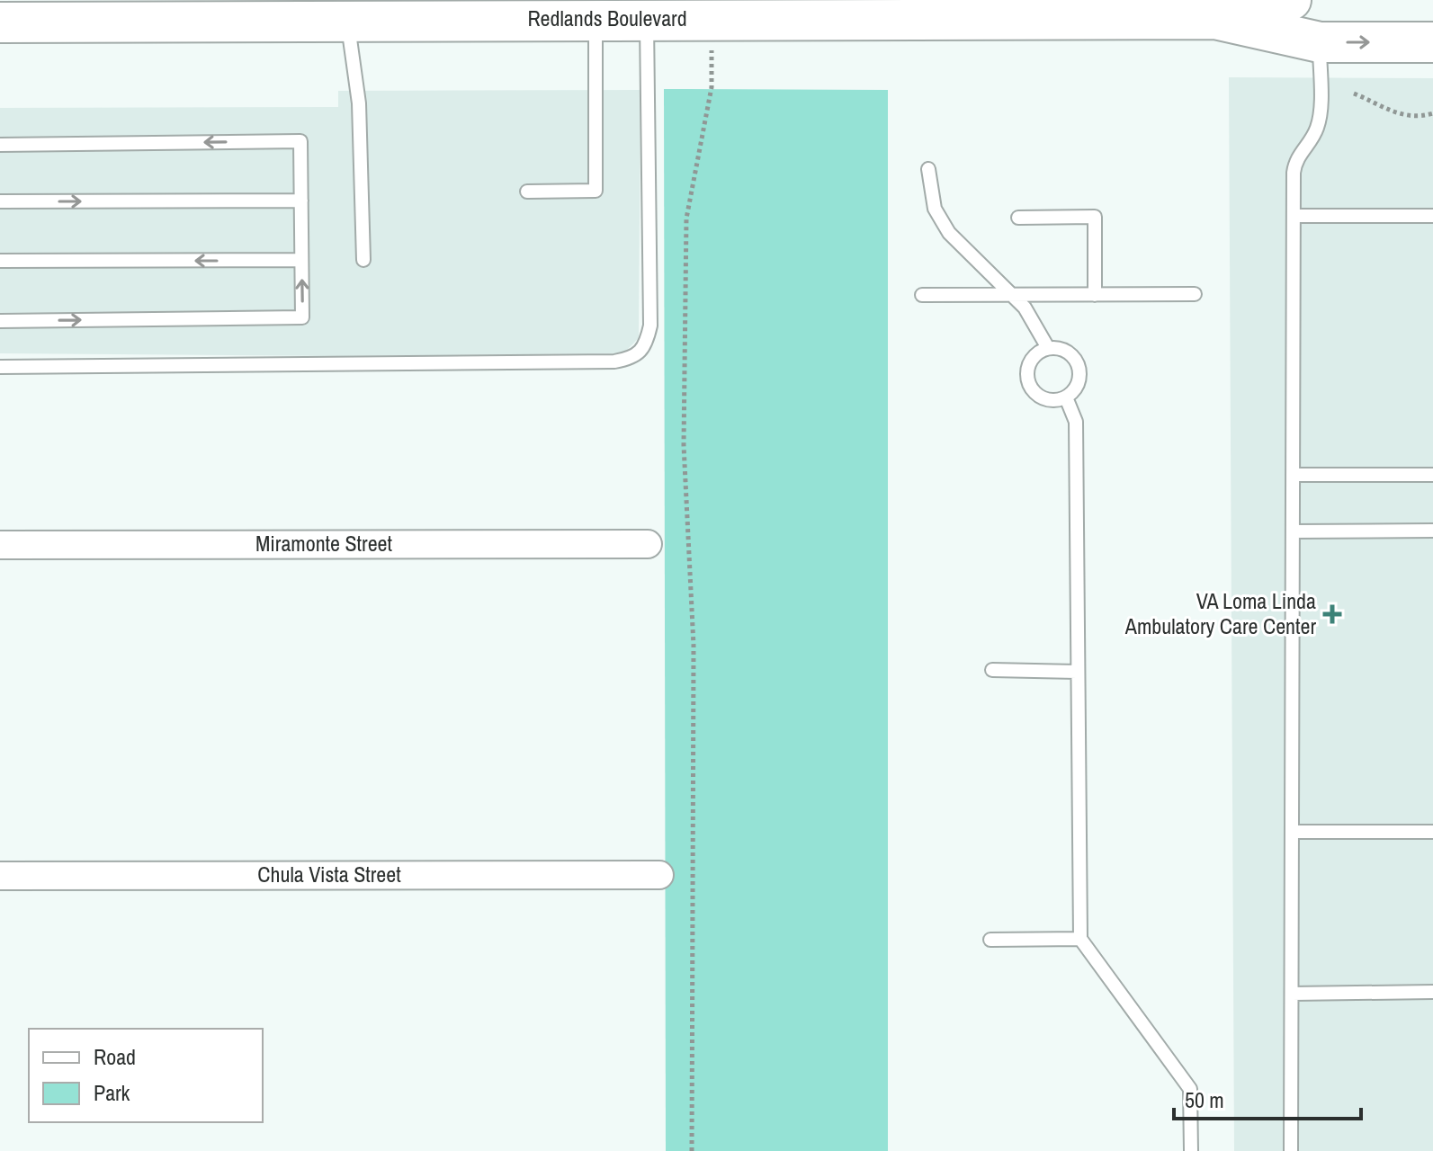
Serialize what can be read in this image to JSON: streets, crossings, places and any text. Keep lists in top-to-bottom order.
{
  "streets": {
    "main road": ["Redlands Boulevard"],
    "street": ["Miramonte Street", "Chula Vista Street"]
  },
  "places": {
    "health": ["VA Loma Linda Ambulatory Care Center"]
  },
  "legend": ["Road", "Park"],
  "scale_bar": "50 m"
}
